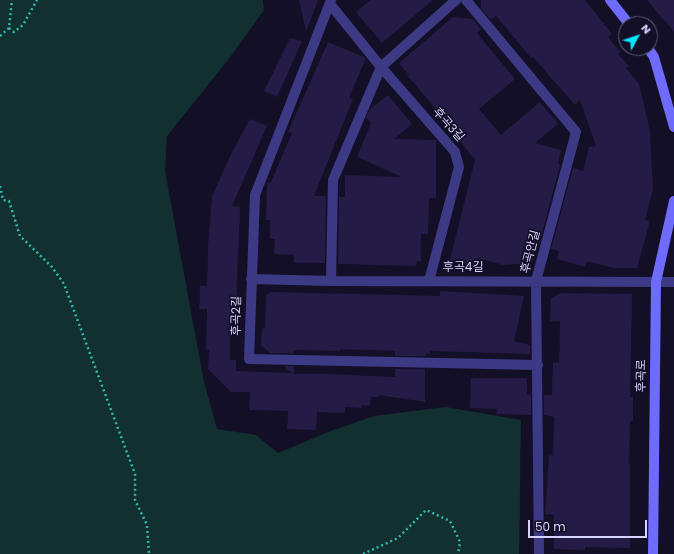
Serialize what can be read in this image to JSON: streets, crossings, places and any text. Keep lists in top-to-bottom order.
{
  "streets": {
    "street": [
      "후곡3길",
      "후곡안길",
      "후곡4길",
      "후곡2길",
      "후곡로"
    ]
  },
  "crossings": [
    ["후곡3길", "후곡4길"],
    ["후곡3길", "후곡2길"],
    ["후곡안길", "후곡4길"],
    ["후곡안길", "후곡2길"],
    ["후곡4길", "후곡2길"],
    ["후곡4길", "후곡로"]
  ],
  "scale_bar": "50 m",
  "north": "top right"
}
